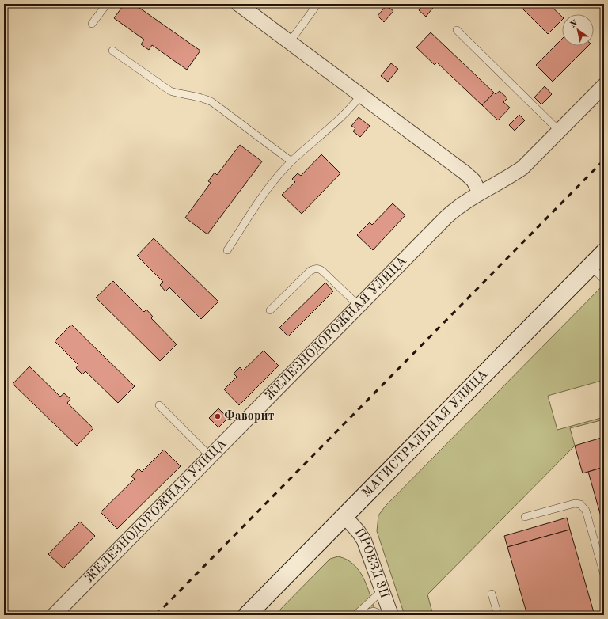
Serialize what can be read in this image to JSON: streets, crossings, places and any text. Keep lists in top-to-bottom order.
{
  "streets": {
    "main road": ["МАГИСТРАЛЬНАЯ УЛИЦА"],
    "street": ["ЖЕЛЕЗНОДОРОЖНАЯ УЛИЦА", "ПРОЕЗД 3П"]
  },
  "crossings": [
    ["МАГИСТРАЛЬНАЯ УЛИЦА", "ПРОЕЗД 3П"]
  ],
  "places": ["Фаворит"],
  "north": "top left"
}
